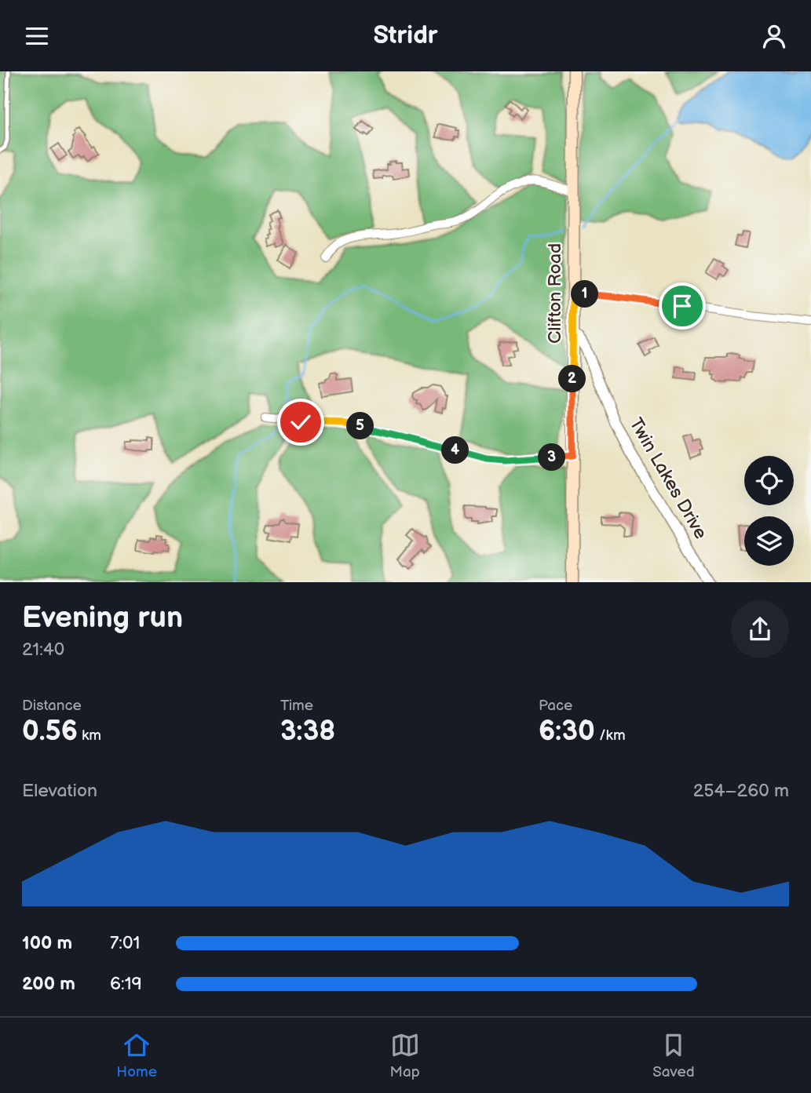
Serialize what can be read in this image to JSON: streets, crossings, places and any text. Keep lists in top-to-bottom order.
{
  "streets": {
    "main road": ["Clifton Road"],
    "street": ["Twin Lakes Drive"]
  },
  "crossings": [
    ["Clifton Road", "Twin Lakes Drive"]
  ],
  "page": {
    "header": "Stridr",
    "pins": [
      "1",
      "2",
      "5",
      "4",
      "3"
    ],
    "heading": ["Evening run", "21:40"],
    "stats": [
      ["Distance", "0.56 km"],
      ["Time", "3:38"],
      ["Pace", "6:30 /km"]
    ],
    "chart": ["Elevation", "254–260 m"],
    "list": [
      {
        "name": "100 m",
        "note": "7:01"
      },
      {
        "name": "200 m",
        "note": "6:19"
      }
    ],
    "tabs": ["Home", "Map", "Saved"]
  }
}
